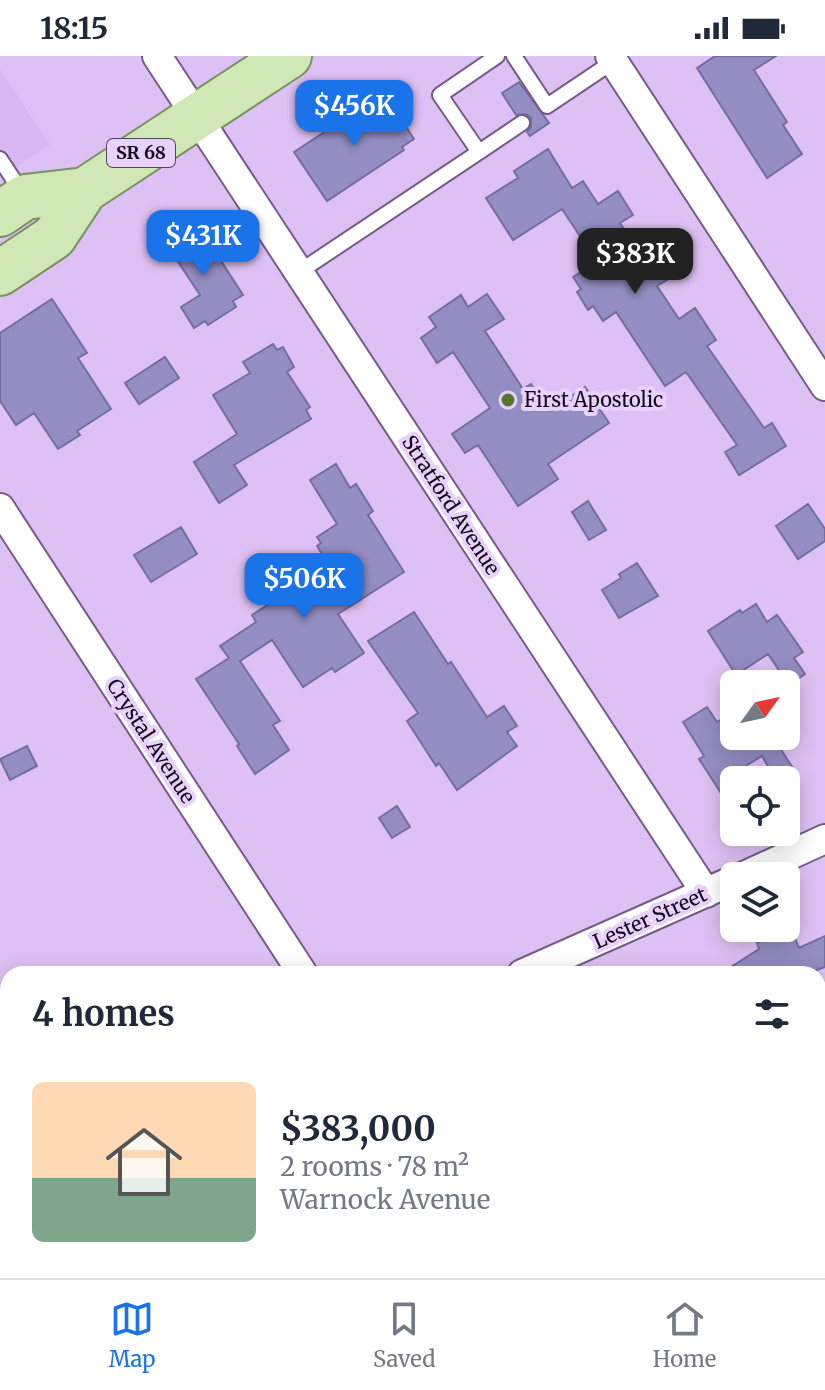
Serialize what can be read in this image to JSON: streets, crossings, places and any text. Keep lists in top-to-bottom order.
{
  "streets": {
    "main road": ["SR 68"],
    "street": ["Stratford Avenue", "Crystal Avenue", "Lester Street"]
  },
  "crossings": [
    ["SR 68", "Stratford Avenue"],
    ["Stratford Avenue", "Lester Street"]
  ],
  "places": ["First Apostolic"],
  "north": "top right",
  "page": {
    "status": "18:15",
    "price": [
      "$456K",
      "$431K",
      "$383K",
      "$506K"
    ],
    "heading": "4 homes",
    "list": [
      {
        "name": "$383,000",
        "note": "2 rooms · 78 m² · Warnock Avenue"
      }
    ],
    "tabs": ["Map", "Saved", "Home"]
  }
}
